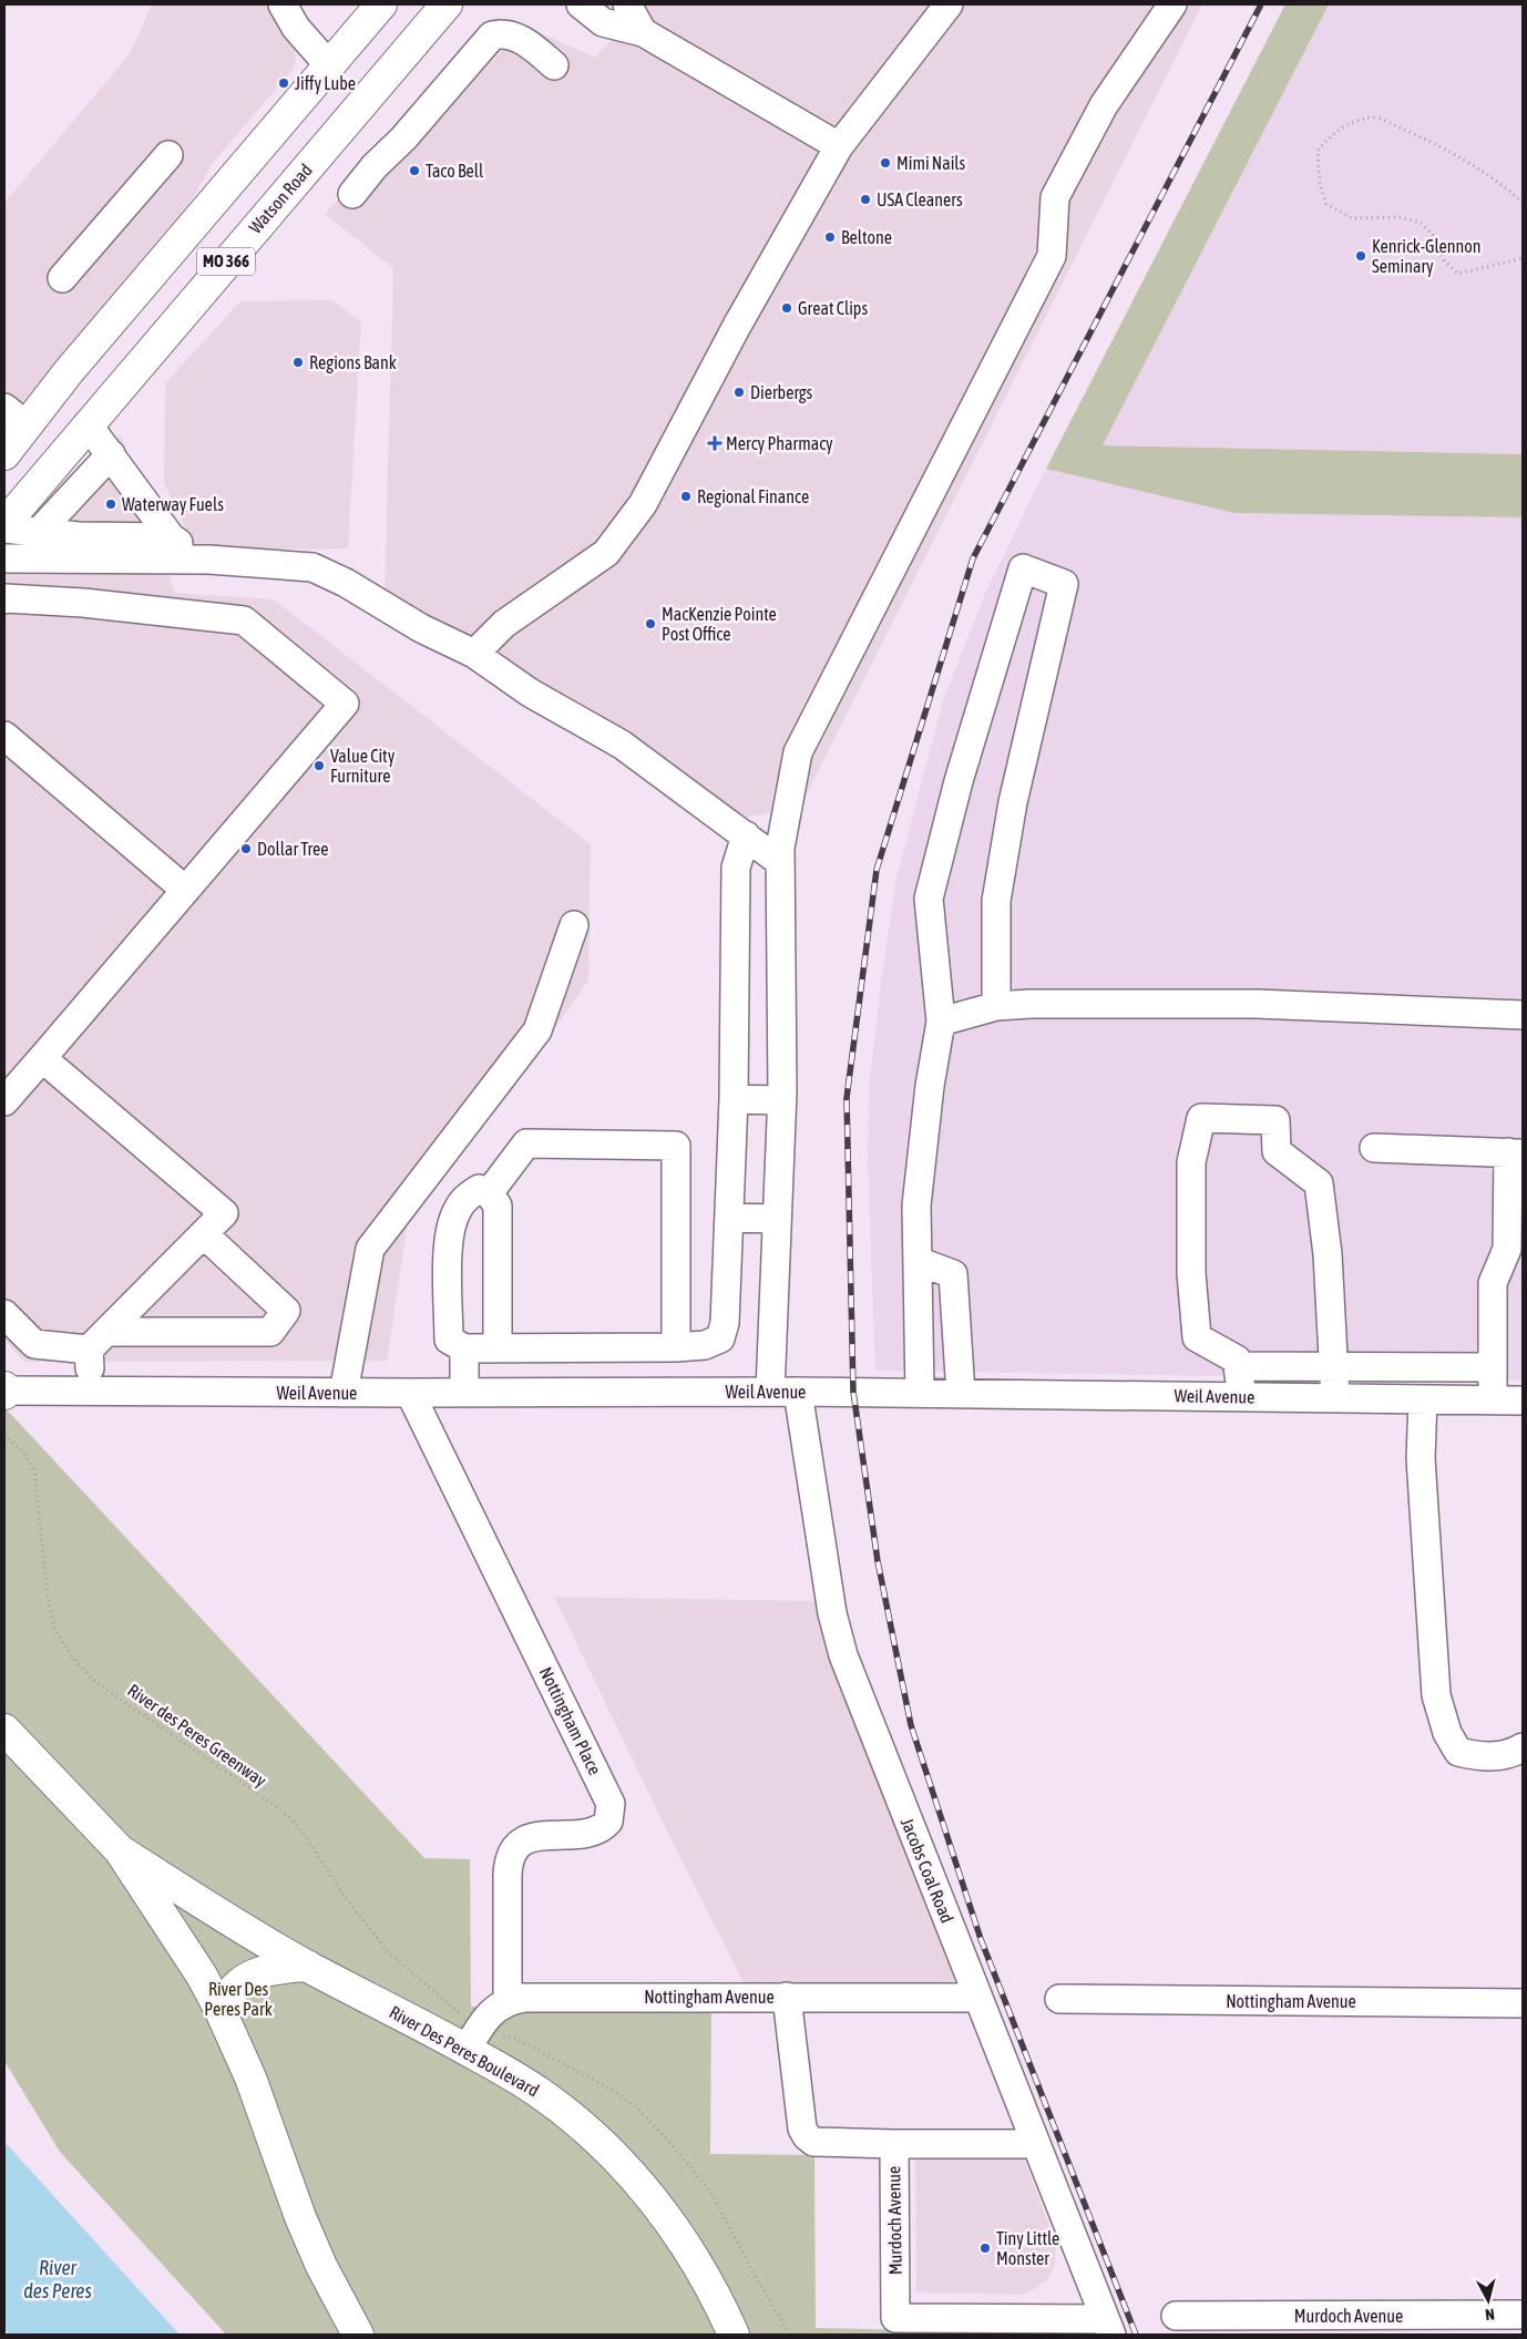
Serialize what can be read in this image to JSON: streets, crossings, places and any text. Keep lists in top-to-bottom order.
{
  "streets": {
    "main road": ["Watson Road", "MO 366", "River Des Peres Boulevard"],
    "street": [
      "Weil Avenue",
      "Nottingham Place",
      "Jacobs Coal Road",
      "Nottingham Avenue",
      "Murdoch Avenue"
    ],
    "path": ["River des Peres Greenway"]
  },
  "crossings": [
    ["Weil Avenue", "Nottingham Place"],
    ["Weil Avenue", "Jacobs Coal Road"],
    ["Nottingham Place", "Nottingham Avenue"],
    ["Jacobs Coal Road", "Nottingham Avenue"],
    ["Jacobs Coal Road", "Murdoch Avenue"],
    ["Nottingham Avenue", "Murdoch Avenue"]
  ],
  "water": ["River des Peres"],
  "parks": ["River Des Peres Park"],
  "places": {
    "other": [
      "Jiffy Lube",
      "Mimi Nails",
      "Taco Bell",
      "USA Cleaners",
      "Beltone",
      "Kenrick-Glennon Seminary",
      "Great Clips",
      "Regions Bank",
      "Dierbergs",
      "Regional Finance",
      "Waterway Fuels",
      "MacKenzie Pointe Post Office",
      "Value City Furniture",
      "Dollar Tree",
      "Tiny Little Monster"
    ],
    "health": ["Mercy Pharmacy"]
  },
  "north": "bottom"
}
